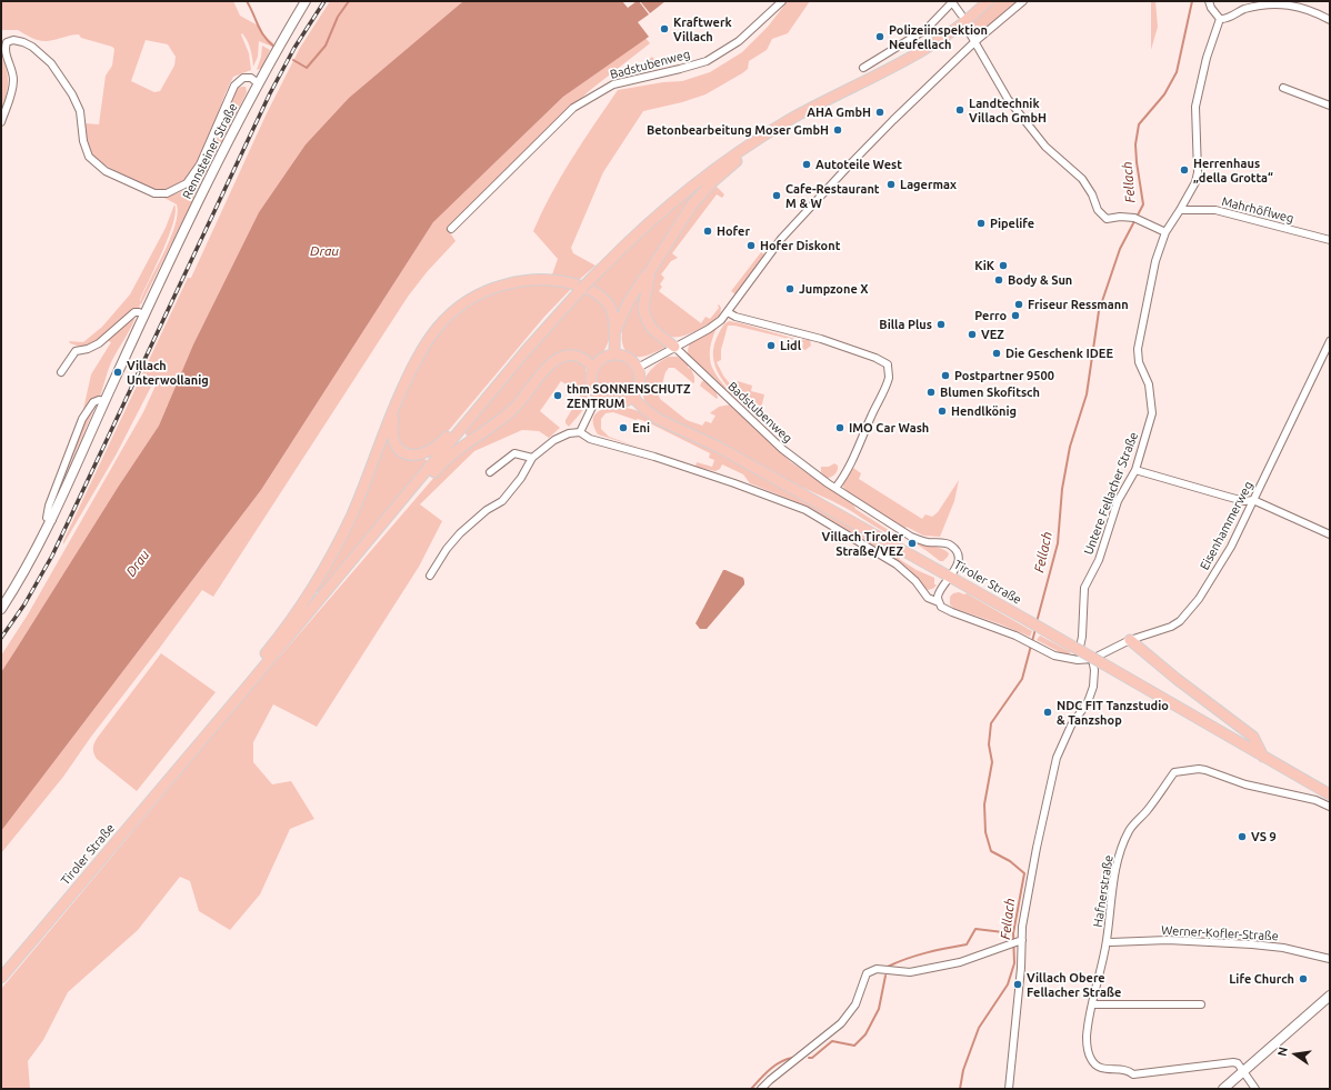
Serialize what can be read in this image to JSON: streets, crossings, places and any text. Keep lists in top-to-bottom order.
{
  "streets": {
    "main road": ["Rennsteiner Straße", "Tiroler Straße"],
    "street": [
      "Badstubenweg",
      "Mahrhöflweg",
      "Untere Fellacher Straße",
      "Eisenhammerweg",
      "Hafnerstraße",
      "Werner-Kofler-Straße"
    ]
  },
  "crossings": [
    ["Badstubenweg", "Tiroler Straße"],
    ["Mahrhöflweg", "Untere Fellacher Straße"],
    ["Untere Fellacher Straße", "Eisenhammerweg"],
    ["Hafnerstraße", "Werner-Kofler-Straße"]
  ],
  "water": ["Fellach", "Drau"],
  "places": [
    "Kraftwerk Villach",
    "Polizeiinspektion Neufellach",
    "Landtechnik Villach GmbH",
    "AHA GmbH",
    "Betonbearbeitung Moser GmbH",
    "Autoteile West",
    "Herrenhaus „della Grotta“",
    "Lagermax",
    "Cafe-Restaurant M & W",
    "Pipelife",
    "Hofer",
    "Hofer Diskont",
    "KiK",
    "Body & Sun",
    "Jumpzone X",
    "Friseur Ressmann",
    "Perro",
    "Billa Plus",
    "VEZ",
    "Lidl",
    "Die Geschenk IDEE",
    "Villach Unterwollanig",
    "Postpartner 9500",
    "Blumen Skofitsch",
    "thm SONNENSCHUTZ ZENTRUM",
    "Hendlkönig",
    "Eni",
    "IMO Car Wash",
    "Villach Tiroler Straße/VEZ",
    "NDC FIT Tanzstudio & Tanzshop",
    "VS 9",
    "Life Church",
    "Villach Obere Fellacher Straße"
  ],
  "north": "left"
}
